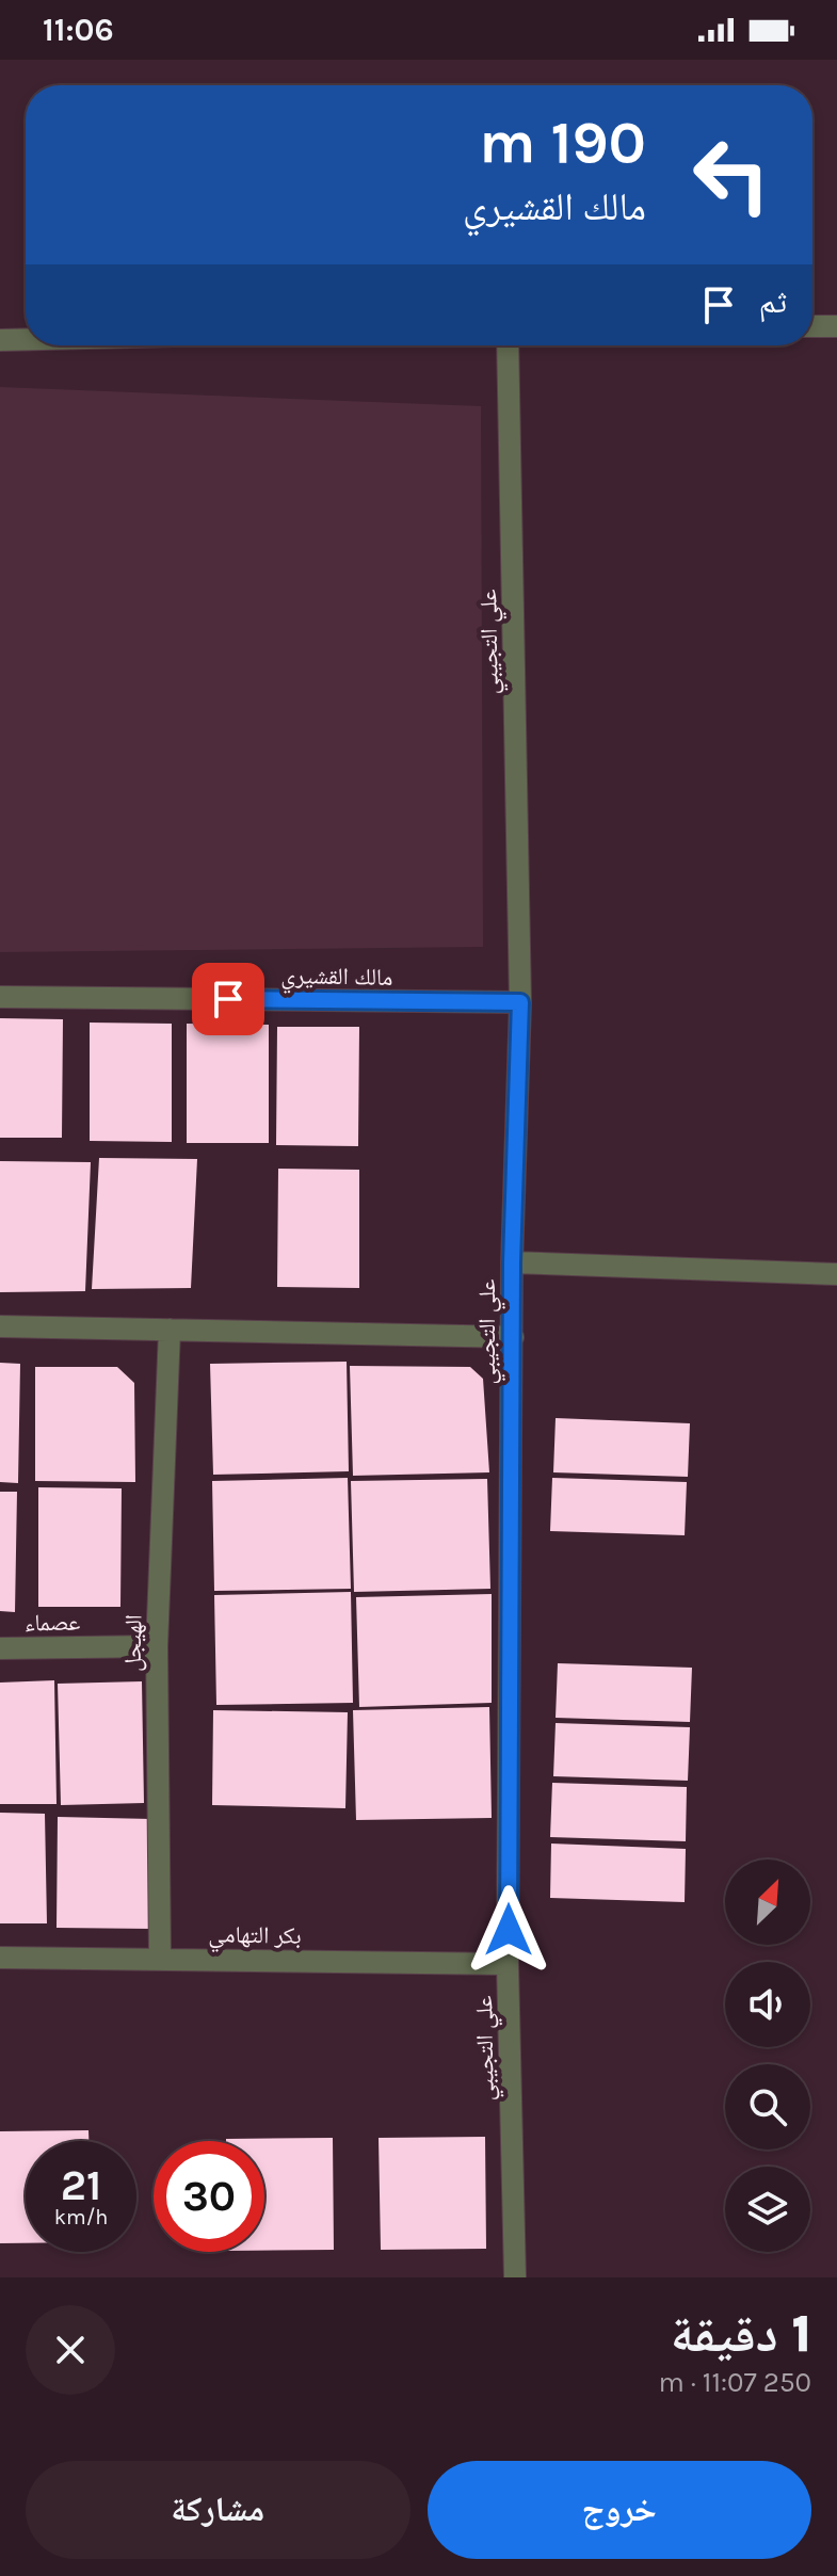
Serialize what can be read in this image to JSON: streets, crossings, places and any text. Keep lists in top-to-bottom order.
{
  "streets": {
    "street": [
      "علي التجيبي",
      "مالك القشيري",
      "عصماء",
      "الهيجل",
      "بكر التهامي"
    ]
  },
  "crossings": [
    ["علي التجيبي", "مالك القشيري"],
    ["علي التجيبي", "بكر التهامي"],
    ["عصماء", "الهيجل"],
    ["الهيجل", "بكر التهامي"]
  ],
  "north": "top right",
  "page": {
    "status": "11:06",
    "turn": ["190 m", "مالك القشيري"],
    "then": "ثم",
    "speed": "21 km/h",
    "limit": "30",
    "heading": ["1 دقيقة", "250 m · 11:07"],
    "buttons": ["خروج", "مشاركة"]
  }
}
